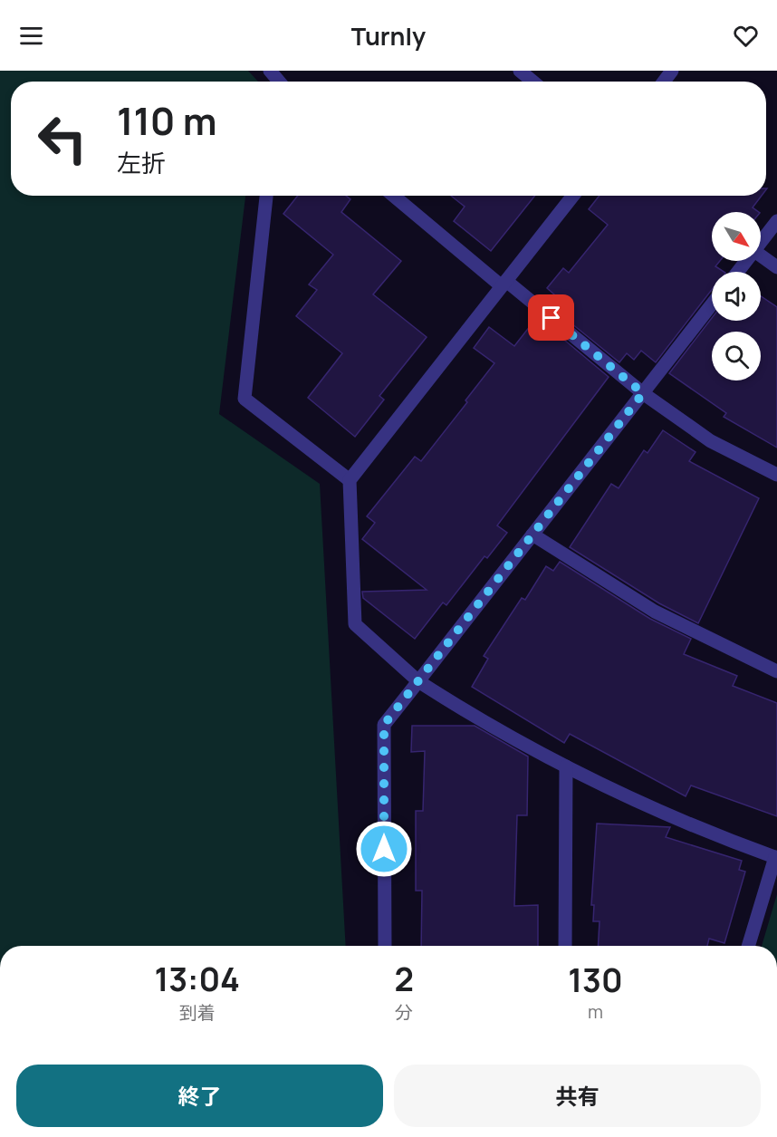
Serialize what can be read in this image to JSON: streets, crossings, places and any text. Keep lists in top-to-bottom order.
{
  "north": "bottom right",
  "page": {
    "header": "Turnly",
    "turn": ["110 m", "左折"],
    "eta": [
      "13:04",
      "到着",
      "2",
      "分",
      "130",
      "m"
    ],
    "buttons": ["終了", "共有"]
  }
}
